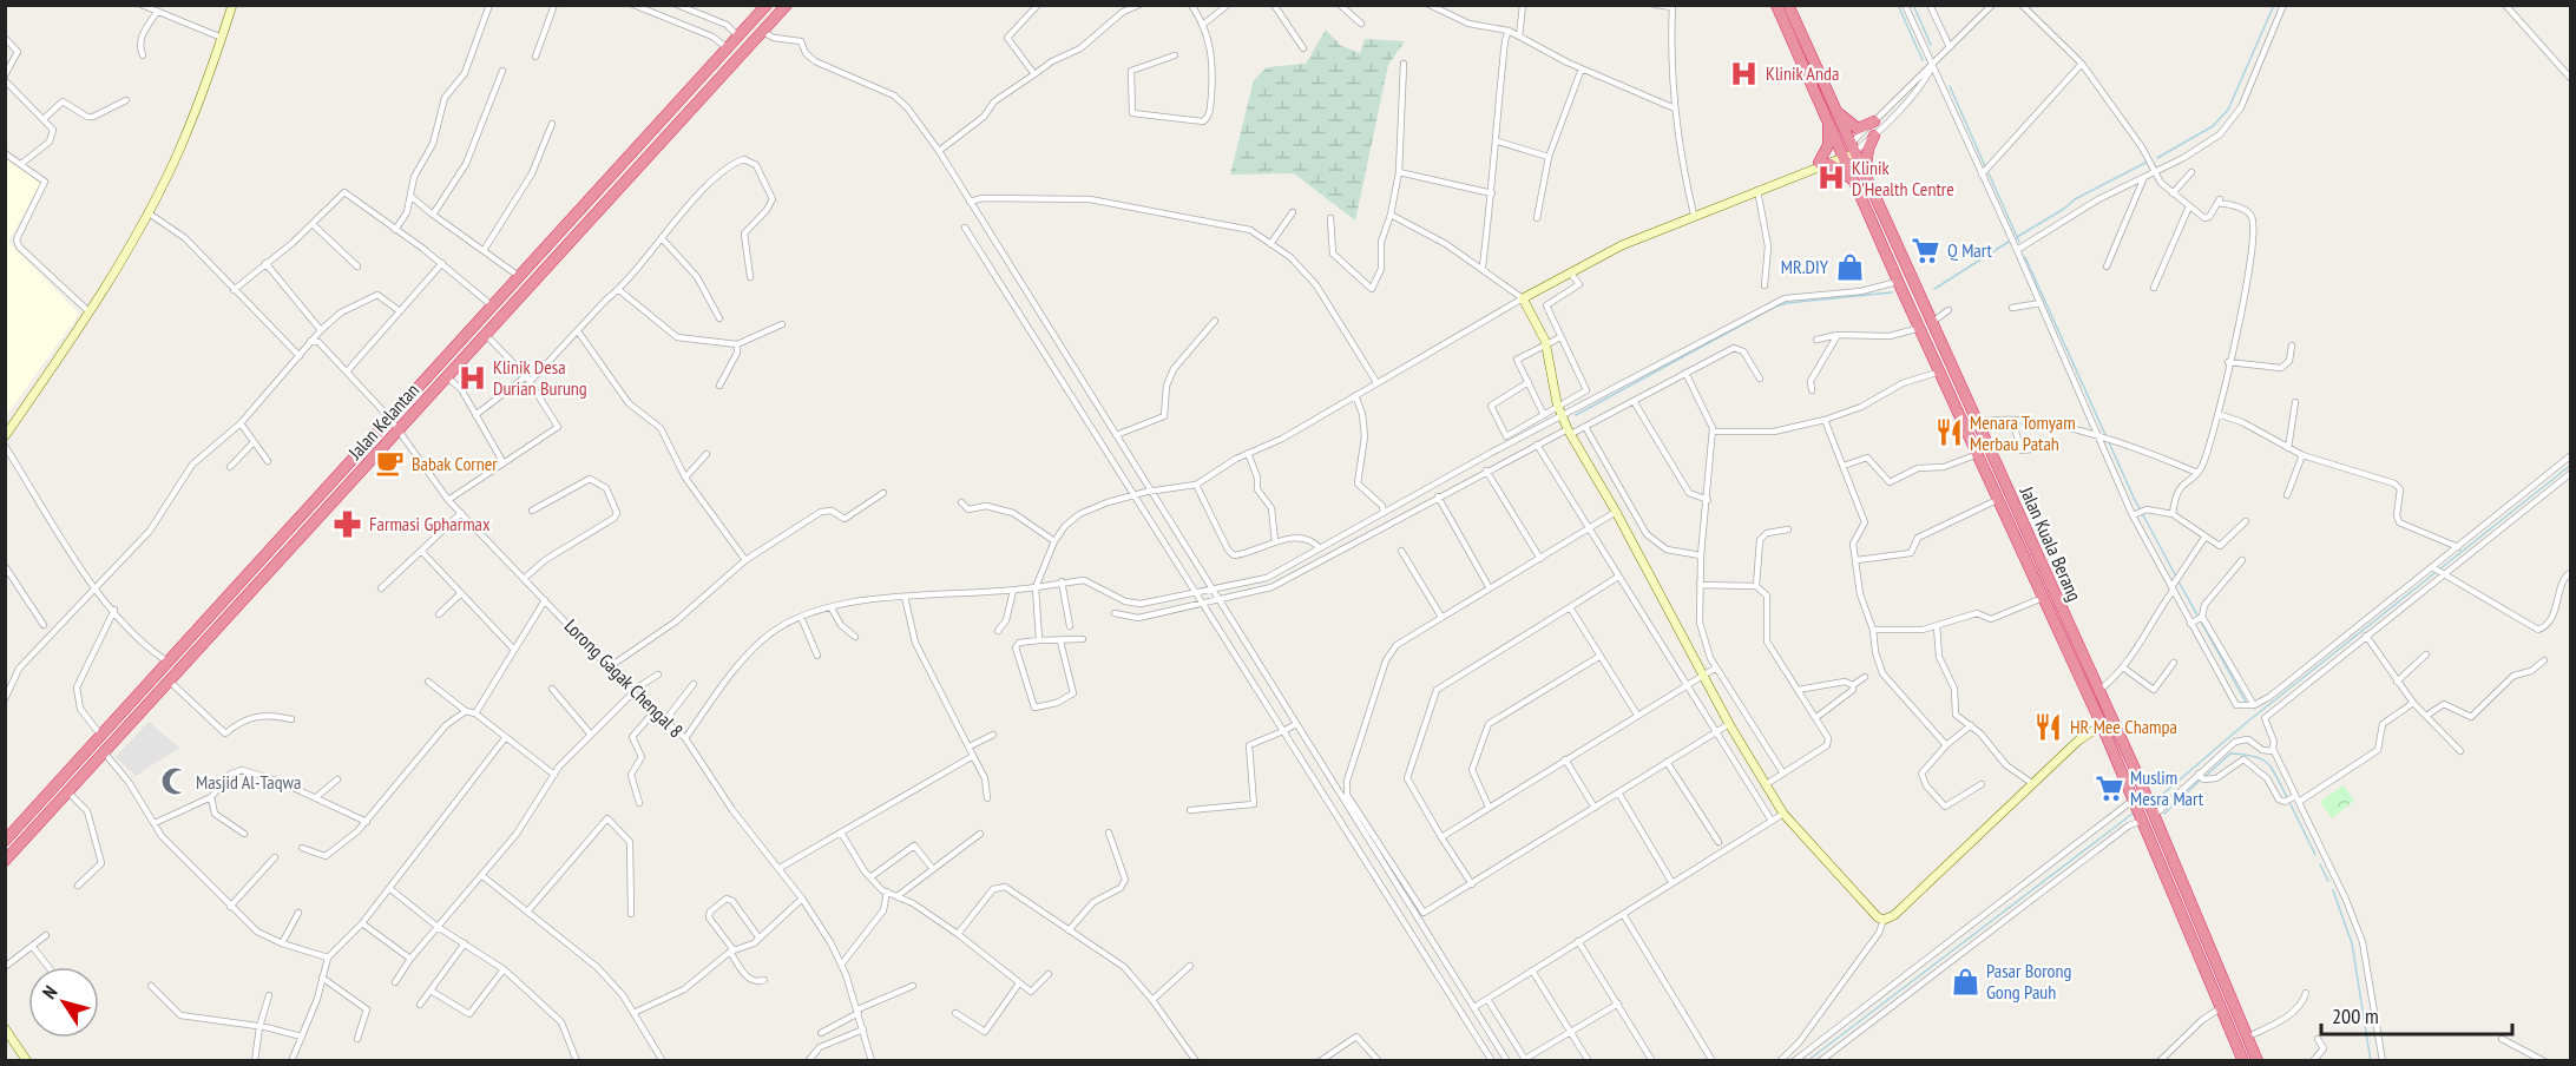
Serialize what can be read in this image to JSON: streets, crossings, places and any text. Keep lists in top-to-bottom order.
{
  "streets": {
    "highway": ["Jalan Kelantan", "Jalan Kuala Berang"],
    "street": ["Lorong Gagak Chengal 8"]
  },
  "crossings": [
    ["Jalan Kelantan", "Lorong Gagak Chengal 8"]
  ],
  "places": {
    "hospital": ["Klinik Anda", "Klinik D'Health Centre", "Klinik Desa Durian Burung"],
    "supermarket": ["Q Mart", "Muslim Mesra Mart"],
    "shop": ["MR.DIY", "Pasar Borong Gong Pauh"],
    "restaurant": ["Menara Tomyam Merbau Patah", "HR Mee Champa"],
    "cafe": ["Babak Corner"],
    "pharmacy": ["Farmasi Gpharmax"],
    "mosque": ["Masjid Al-Taqwa"]
  },
  "scale_bar": "200 m",
  "north": "top left"
}
